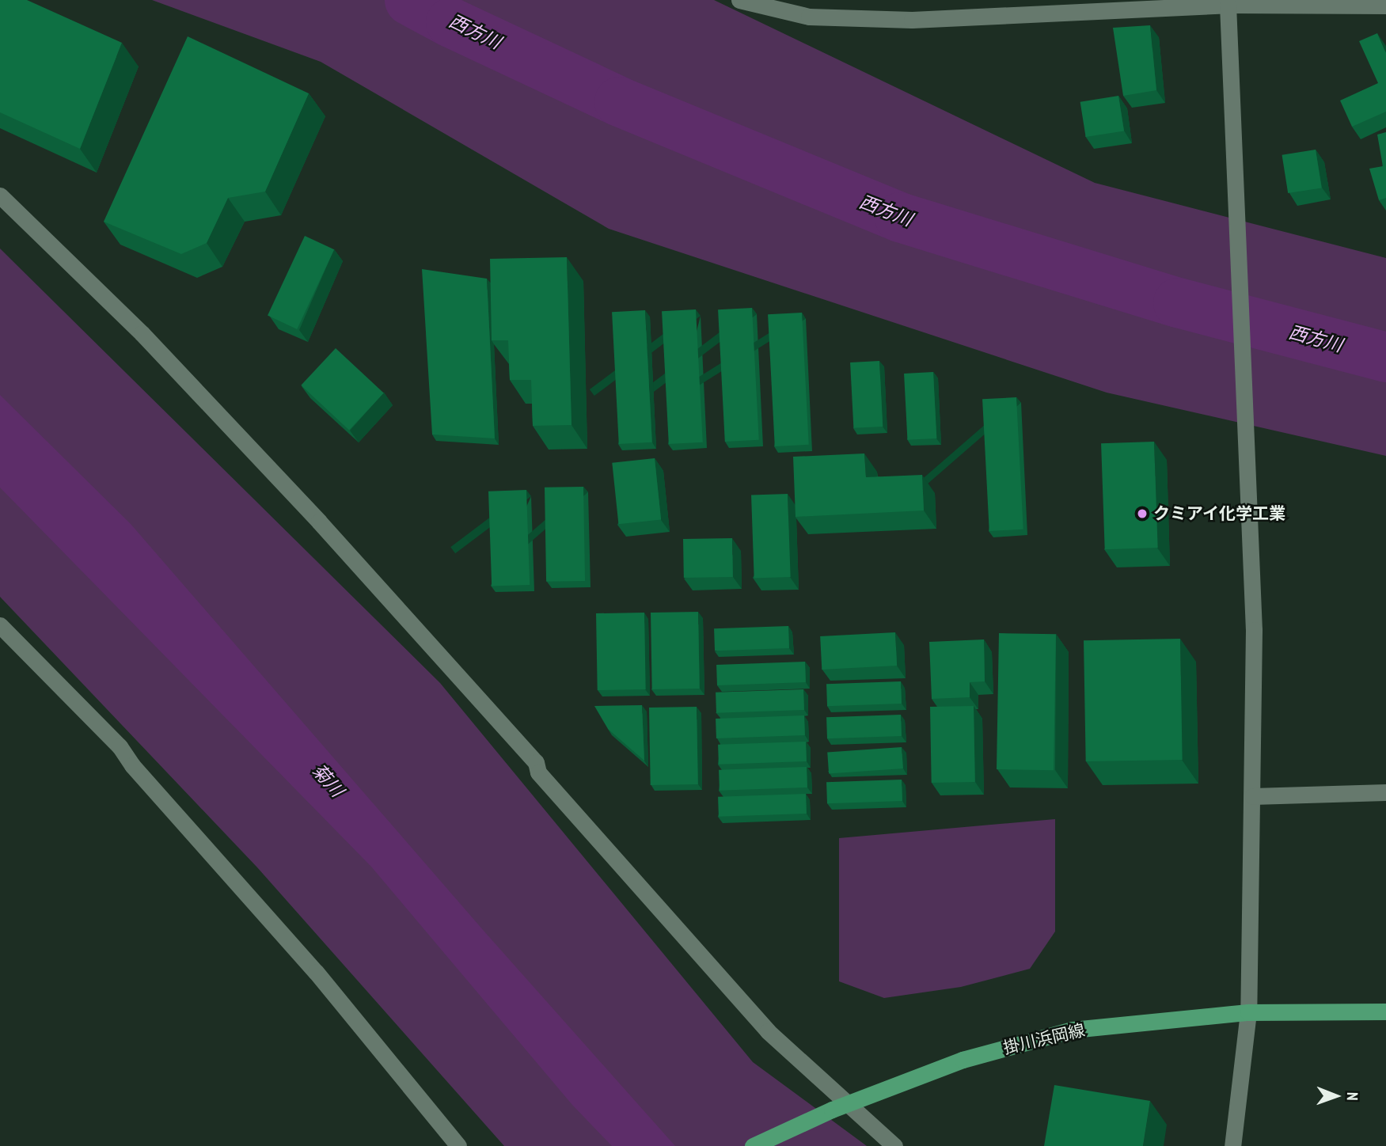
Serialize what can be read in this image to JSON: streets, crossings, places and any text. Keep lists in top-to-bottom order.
{
  "streets": {
    "main road": ["掛川浜岡線"]
  },
  "water": ["西方川", "菊川"],
  "places": ["クミアイ化学工業"],
  "north": "right"
}
